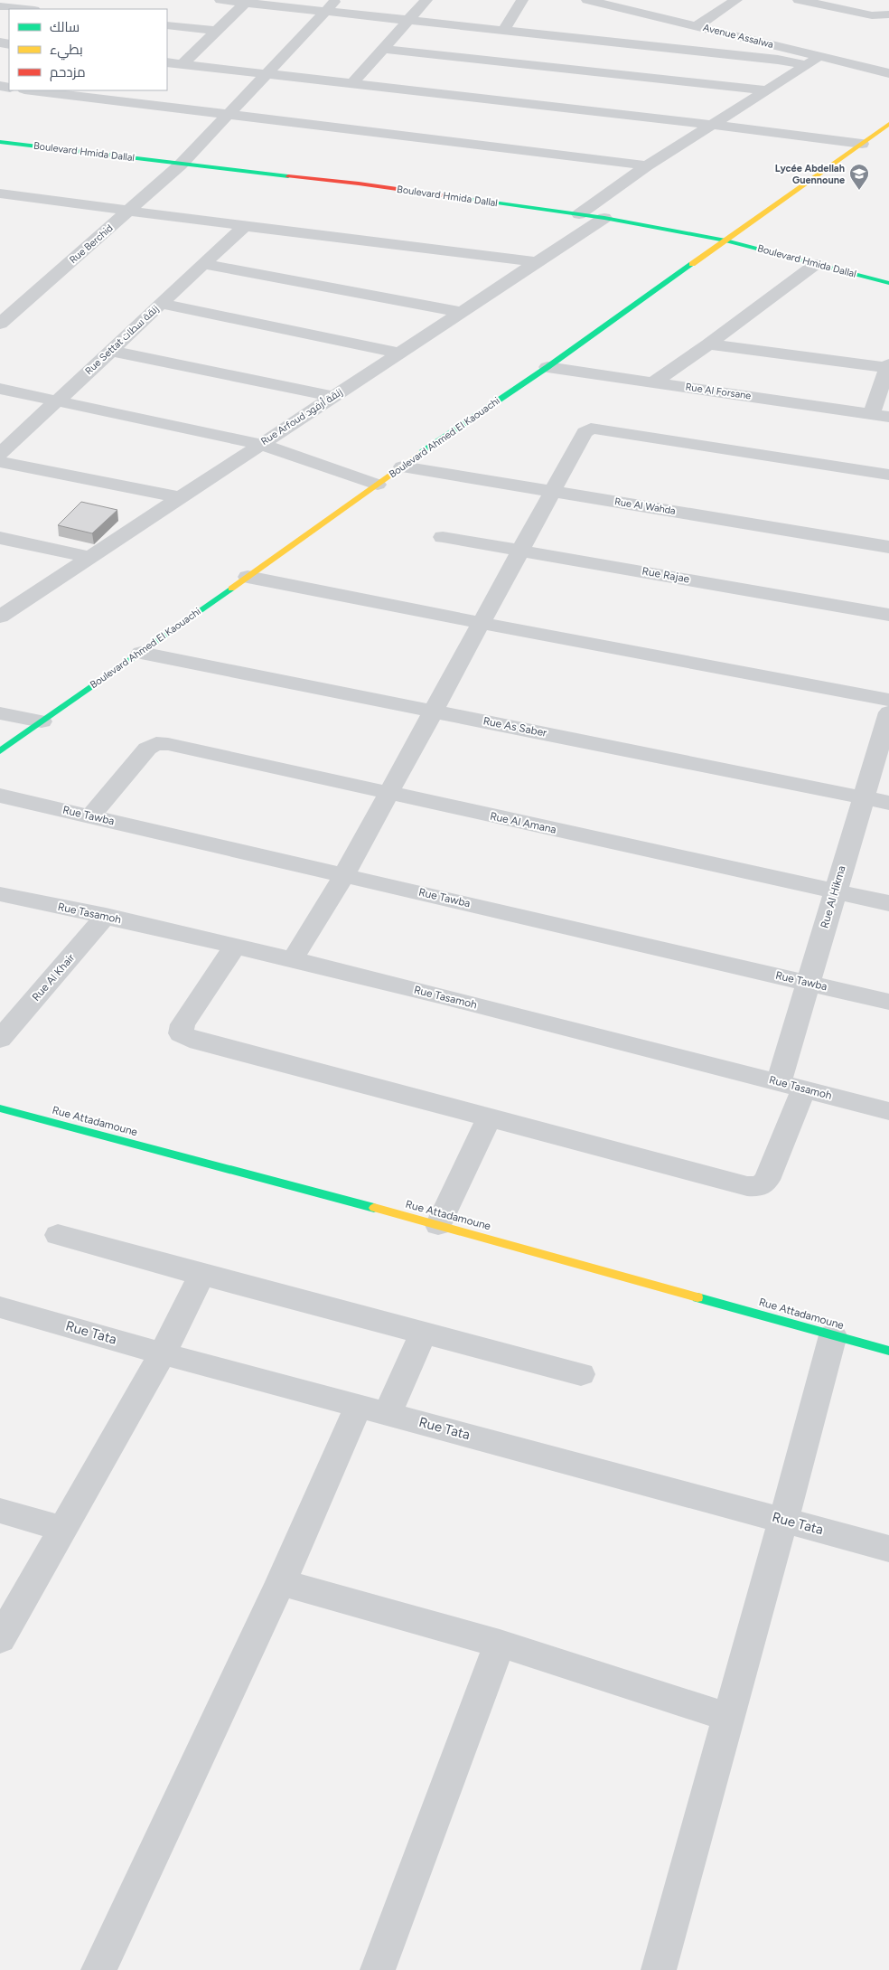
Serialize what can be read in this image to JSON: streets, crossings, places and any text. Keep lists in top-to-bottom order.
{
  "streets": {
    "street": [
      "Avenue Assalwa",
      "Boulevard Hmida Dallal",
      "Rue Berchid",
      "Rue Settat زنقة سطات",
      "Rue Al Forsane",
      "Rue Arfoud زنقة أرفود",
      "Boulevard Ahmed El Kaouachi",
      "Rue Al Wahda",
      "Rue Rajae",
      "Rue As Saber",
      "Rue Tawba",
      "Rue Al Amana",
      "Rue Al Hikma",
      "Rue Tasamoh",
      "Rue Al Khair",
      "Rue Attadamoune",
      "Rue Tata"
    ]
  },
  "crossings": [
    ["Boulevard Hmida Dallal", "Rue Berchid"],
    ["Boulevard Hmida Dallal", "Rue Arfoud زنقة أرفود"],
    ["Boulevard Hmida Dallal", "Boulevard Ahmed El Kaouachi"],
    ["Rue Al Forsane", "Boulevard Ahmed El Kaouachi"],
    ["Boulevard Ahmed El Kaouachi", "Rue Al Wahda"],
    ["Boulevard Ahmed El Kaouachi", "Rue As Saber"],
    ["Rue As Saber", "Rue Al Hikma"],
    ["Rue Tawba", "Rue Al Amana"],
    ["Rue Tawba", "Rue Al Hikma"],
    ["Rue Al Amana", "Rue Al Hikma"],
    ["Rue Al Hikma", "Rue Tasamoh"],
    ["Rue Tasamoh", "Rue Al Khair"]
  ],
  "places": {
    "school or university": ["Lycée Abdellah Guennoune"]
  },
  "legend": ["سالك", "بطيء", "مزدحم"]
}
